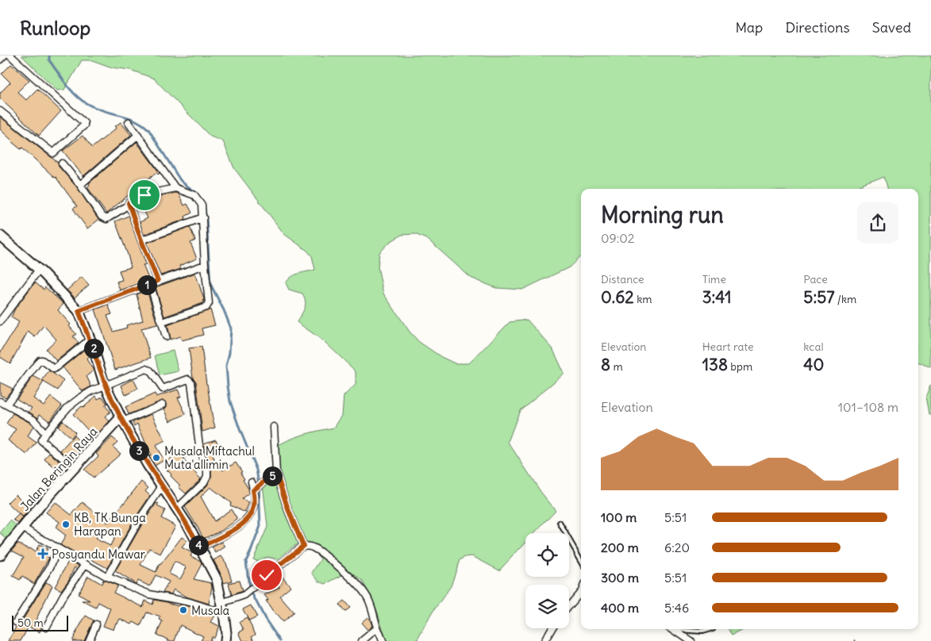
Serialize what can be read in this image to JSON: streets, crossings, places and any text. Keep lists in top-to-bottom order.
{
  "streets": {
    "street": ["Jalan Beringin Raya"]
  },
  "places": {
    "other": ["Musala Miftachul Muta'allimin", "KB, TK Bunga Harapan", "Musala"],
    "health": ["Posyandu Mawar"]
  },
  "scale_bar": "50 m",
  "page": {
    "header": "Runloop",
    "nav": ["Map", "Directions", "Saved"],
    "heading": ["Morning run", "09:02"],
    "stats": [
      ["Distance", "0.62 km"],
      ["Time", "3:41"],
      ["Pace", "5:57 /km"],
      ["Elevation", "8 m"],
      ["Heart rate", "138 bpm"],
      ["kcal", "40"]
    ],
    "pins": [
      "1",
      "2",
      "3",
      "5",
      "4"
    ],
    "chart": ["Elevation", "101–108 m"],
    "list": [
      {
        "name": "100 m",
        "note": "5:51"
      },
      {
        "name": "200 m",
        "note": "6:20"
      },
      {
        "name": "300 m",
        "note": "5:51"
      },
      {
        "name": "400 m",
        "note": "5:46"
      }
    ],
    "scale": "50 m"
  }
}
